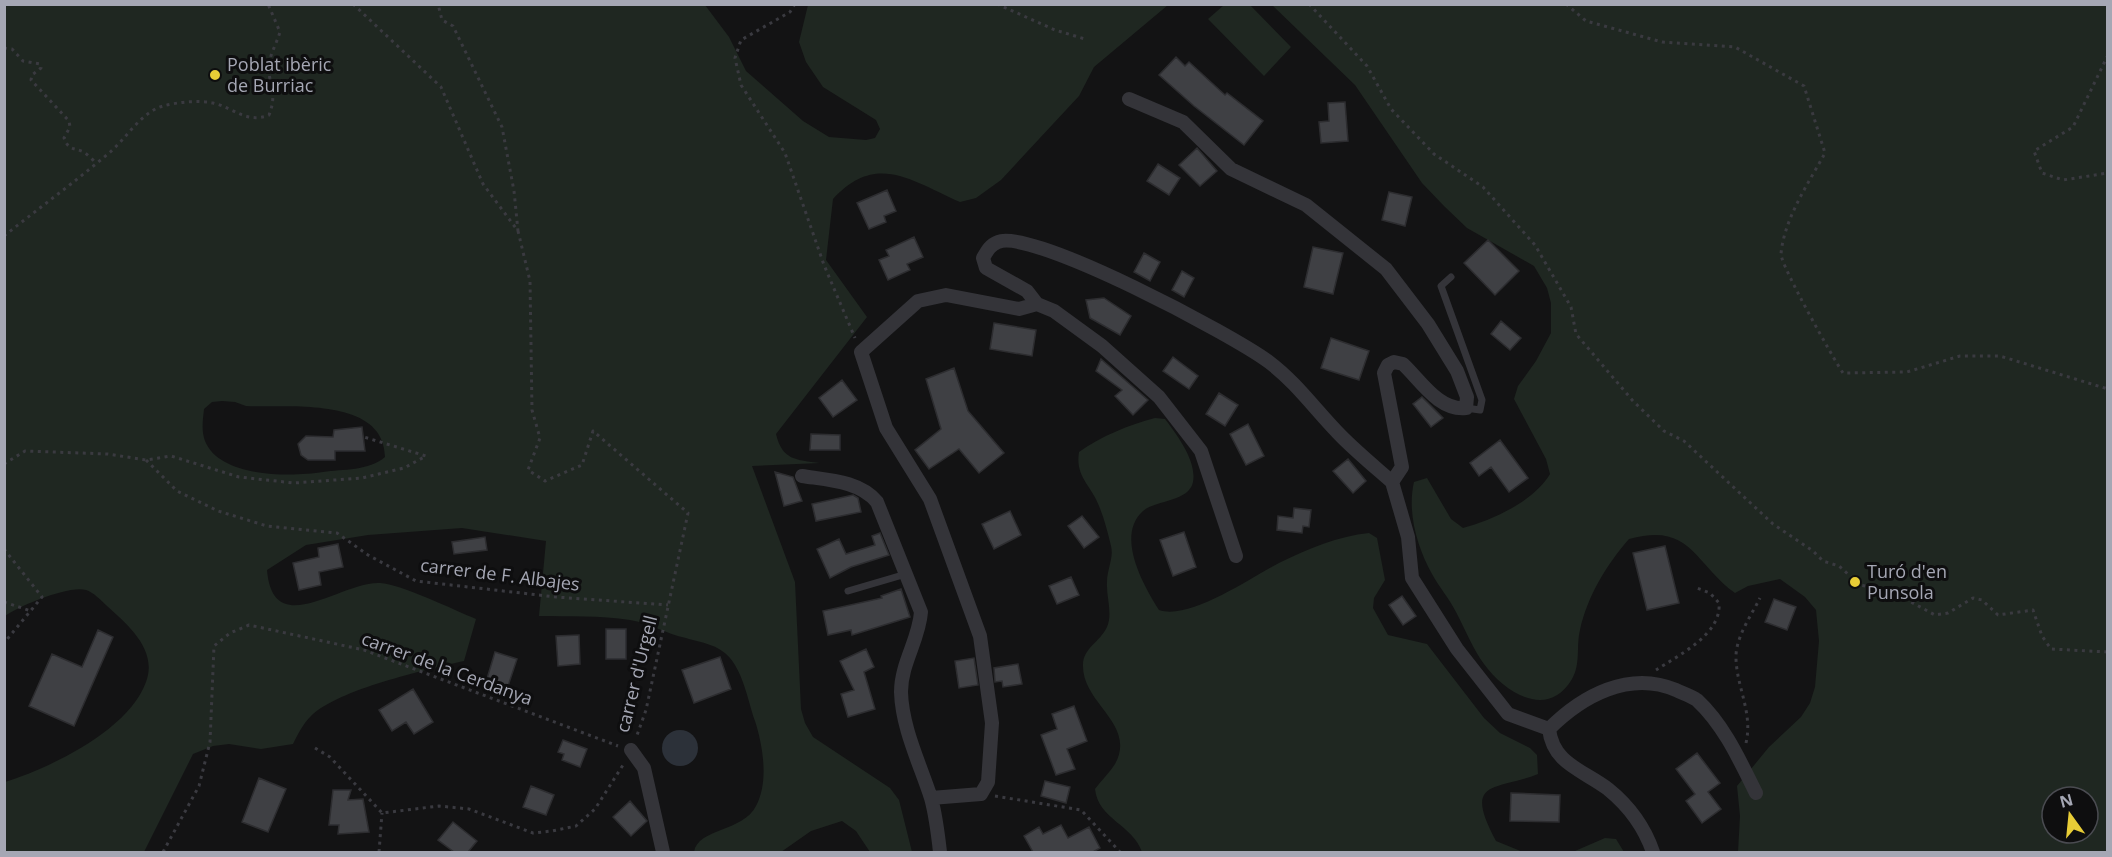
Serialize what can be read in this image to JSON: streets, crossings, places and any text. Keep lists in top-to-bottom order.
{
  "streets": {
    "path": ["carrer de F. Albajes", "carrer de la Cerdanya", "carrer d'Urgell"]
  },
  "crossings": [
    ["carrer de F. Albajes", "carrer d'Urgell"],
    ["carrer de la Cerdanya", "carrer d'Urgell"]
  ],
  "places": ["Poblat ibèric de Burriac", "Turó d'en Punsola"],
  "north": "top"
}
